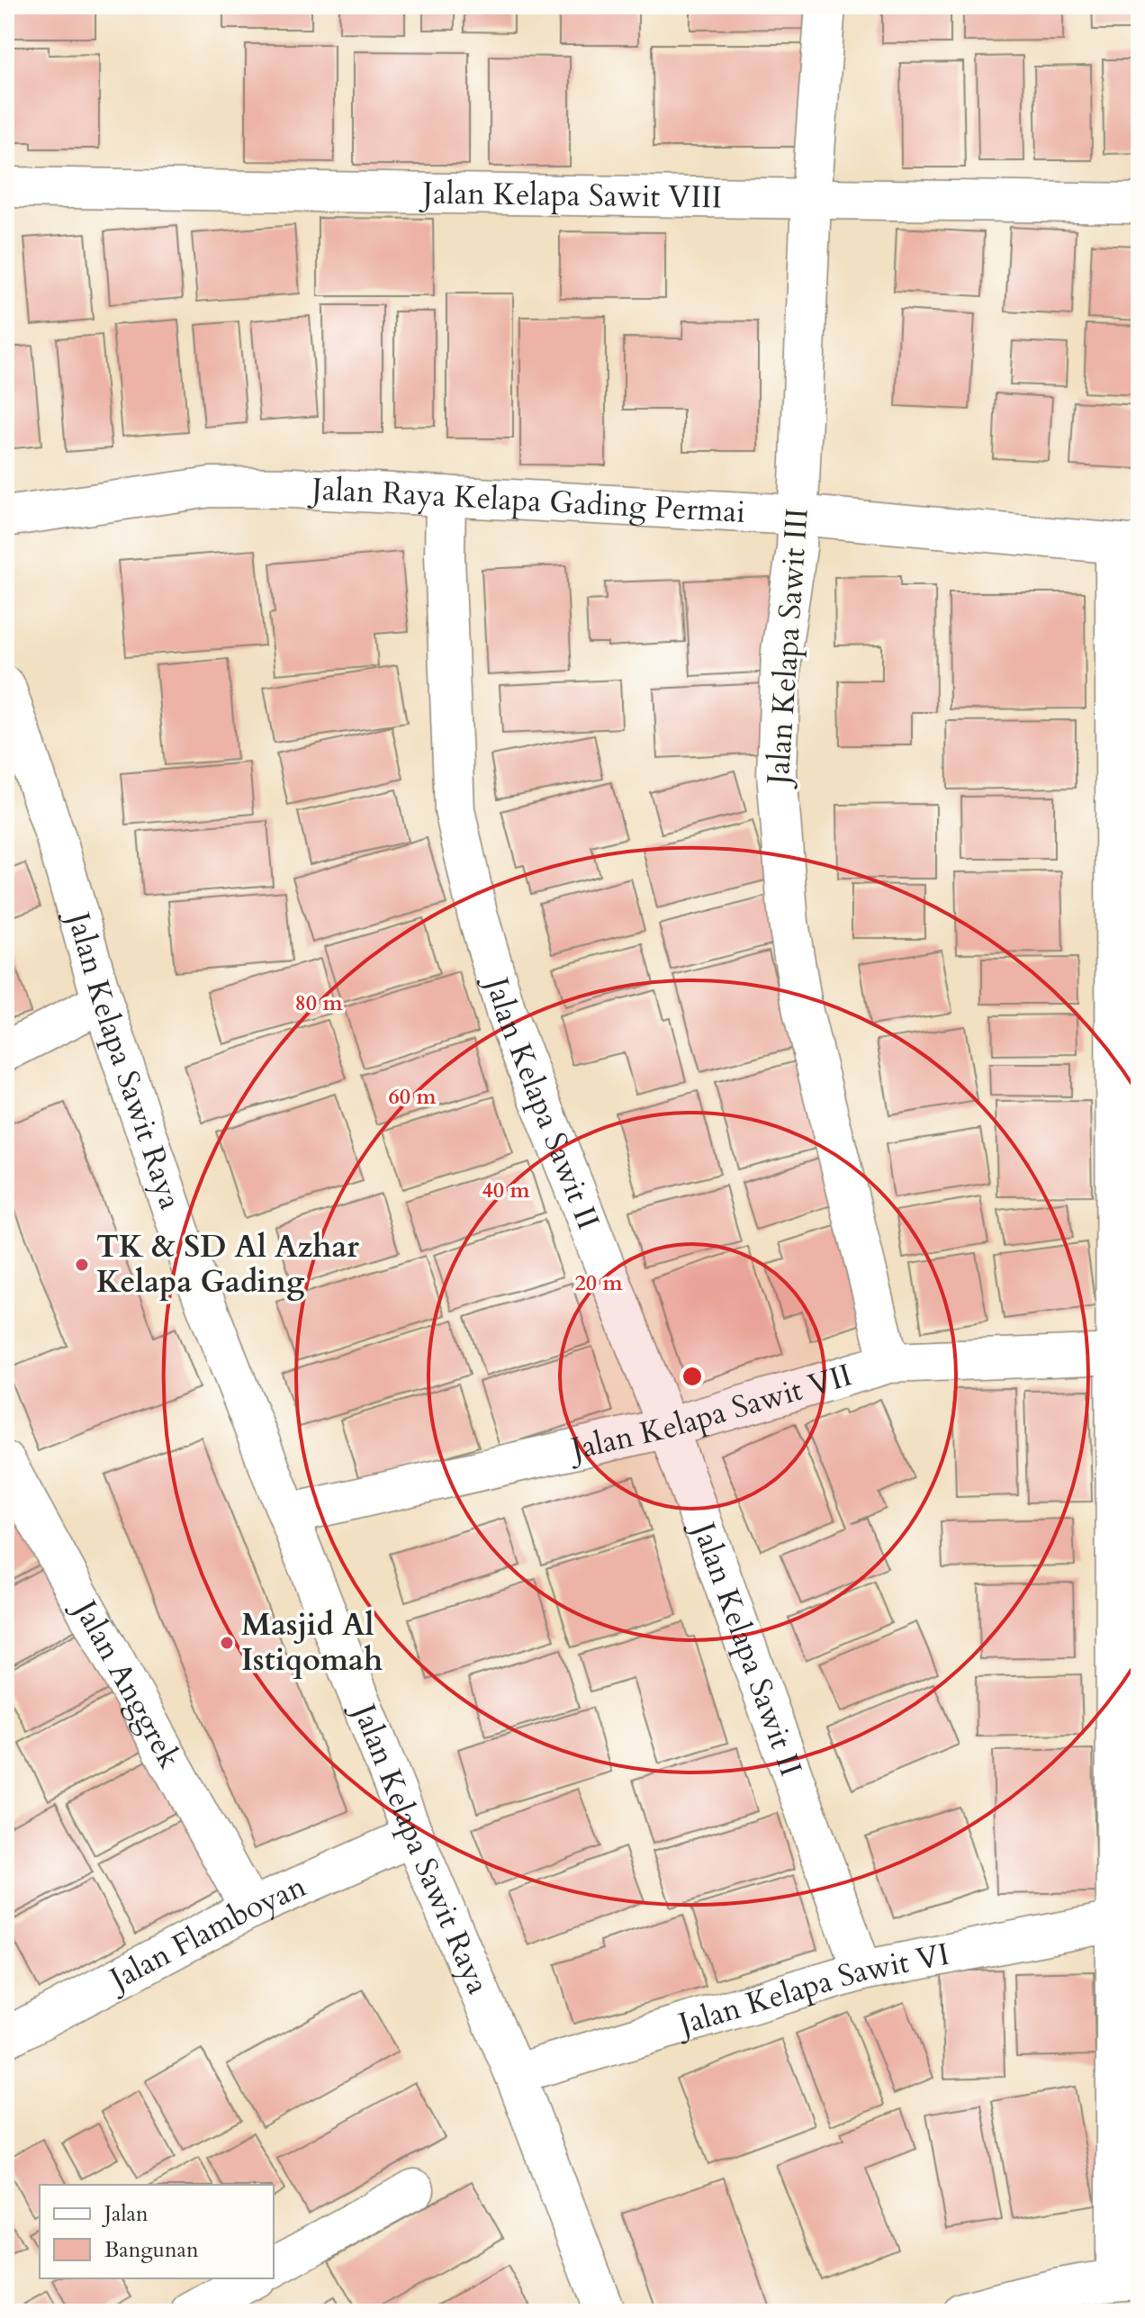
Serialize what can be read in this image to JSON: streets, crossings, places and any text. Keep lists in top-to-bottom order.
{
  "streets": {
    "street": [
      "Jalan Kelapa Sawit VIII",
      "Jalan Raya Kelapa Gading Permai",
      "Jalan Kelapa Sawit III",
      "Jalan Kelapa Sawit Raya",
      "Jalan Kelapa Sawit II",
      "Jalan Kelapa Sawit VII",
      "Jalan Anggrek",
      "Jalan Flamboyan",
      "Jalan Kelapa Sawit VI"
    ]
  },
  "crossings": [
    ["Jalan Kelapa Sawit VIII", "Jalan Kelapa Sawit III"],
    ["Jalan Raya Kelapa Gading Permai", "Jalan Kelapa Sawit III"],
    ["Jalan Raya Kelapa Gading Permai", "Jalan Kelapa Sawit II"],
    ["Jalan Kelapa Sawit III", "Jalan Kelapa Sawit VII"],
    ["Jalan Kelapa Sawit Raya", "Jalan Kelapa Sawit VII"],
    ["Jalan Kelapa Sawit Raya", "Jalan Flamboyan"],
    ["Jalan Kelapa Sawit Raya", "Jalan Kelapa Sawit VI"],
    ["Jalan Kelapa Sawit II", "Jalan Kelapa Sawit VII"],
    ["Jalan Kelapa Sawit II", "Jalan Kelapa Sawit VI"],
    ["Jalan Anggrek", "Jalan Flamboyan"]
  ],
  "places": ["TK & SD Al Azhar Kelapa Gading", "Masjid Al Istiqomah"],
  "legend": ["Jalan", "Bangunan"],
  "rings": [
    "80 m",
    "60 m",
    "40 m",
    "20 m"
  ]
}
